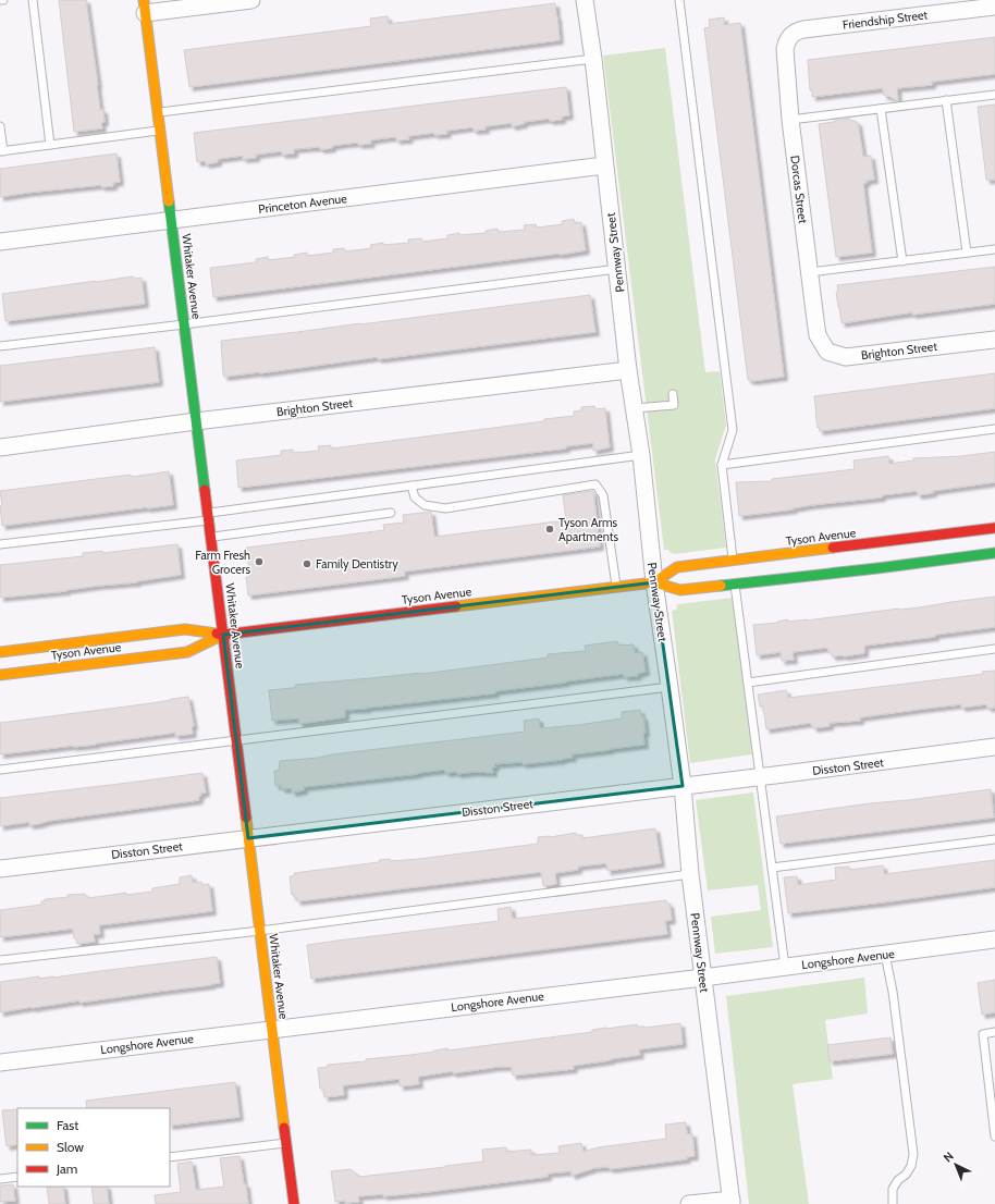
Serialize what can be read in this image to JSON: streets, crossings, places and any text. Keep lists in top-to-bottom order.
{
  "streets": {
    "street": [
      "Friendship Street",
      "Dorcas Street",
      "Princeton Avenue",
      "Pennway Street",
      "Whitaker Avenue",
      "Brighton Street",
      "Tyson Avenue",
      "Disston Street",
      "Longshore Avenue"
    ]
  },
  "crossings": [
    ["Friendship Street", "Dorcas Street"],
    ["Dorcas Street", "Brighton Street"],
    ["Princeton Avenue", "Pennway Street"],
    ["Princeton Avenue", "Whitaker Avenue"],
    ["Pennway Street", "Brighton Street"],
    ["Pennway Street", "Tyson Avenue"],
    ["Pennway Street", "Disston Street"],
    ["Pennway Street", "Longshore Avenue"],
    ["Whitaker Avenue", "Brighton Street"],
    ["Whitaker Avenue", "Tyson Avenue"],
    ["Whitaker Avenue", "Disston Street"],
    ["Whitaker Avenue", "Longshore Avenue"]
  ],
  "places": ["Tyson Arms Apartments", "Farm Fresh Grocers", "Family Dentistry"],
  "legend": ["Fast", "Slow", "Jam"],
  "north": "top left"
}
